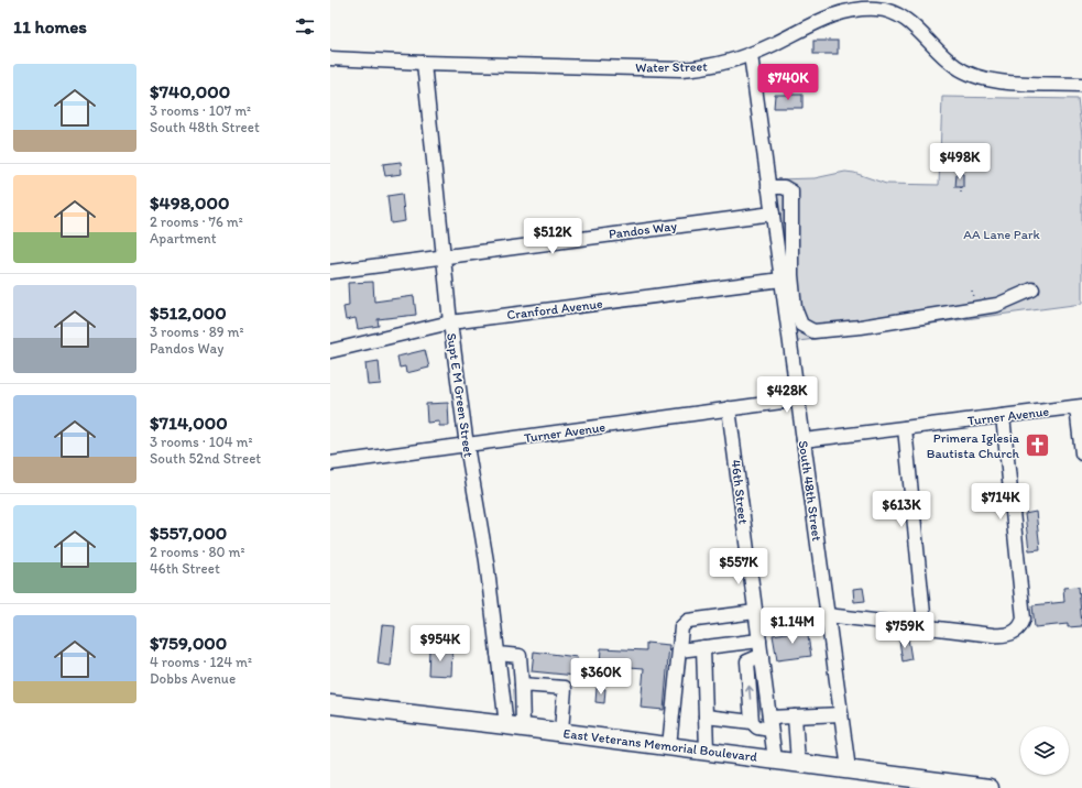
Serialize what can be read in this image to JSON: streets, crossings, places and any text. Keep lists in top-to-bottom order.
{
  "streets": {
    "main road": ["East Veterans Memorial Boulevard"],
    "street": [
      "Water Street",
      "Pandos Way",
      "Cranford Avenue",
      "Supt E M Green Street",
      "Turner Avenue",
      "South 48th Street",
      "46th Street"
    ]
  },
  "crossings": [
    ["Water Street", "Supt E M Green Street"],
    ["Water Street", "South 48th Street"],
    ["Pandos Way", "Supt E M Green Street"],
    ["Pandos Way", "South 48th Street"],
    ["Cranford Avenue", "Supt E M Green Street"],
    ["Cranford Avenue", "South 48th Street"],
    ["Supt E M Green Street", "Turner Avenue"],
    ["Supt E M Green Street", "East Veterans Memorial Boulevard"],
    ["Turner Avenue", "South 48th Street"],
    ["Turner Avenue", "46th Street"],
    ["South 48th Street", "East Veterans Memorial Boulevard"],
    ["46th Street", "East Veterans Memorial Boulevard"]
  ],
  "parks": ["AA Lane Park"],
  "places": {
    "church": ["Primera Iglesia Bautista Church"]
  },
  "page": {
    "heading": "11 homes",
    "list": [
      {
        "name": "$740,000",
        "note": "3 rooms · 107 m² · South 48th Street"
      },
      {
        "name": "$498,000",
        "note": "2 rooms · 76 m² · Apartment"
      },
      {
        "name": "$512,000",
        "note": "3 rooms · 89 m² · Pandos Way"
      },
      {
        "name": "$714,000",
        "note": "3 rooms · 104 m² · South 52nd Street"
      },
      {
        "name": "$557,000",
        "note": "2 rooms · 80 m² · 46th Street"
      },
      {
        "name": "$759,000",
        "note": "4 rooms · 124 m² · Dobbs Avenue"
      }
    ],
    "price": [
      "$740K",
      "$498K",
      "$512K",
      "$428K",
      "$714K",
      "$613K",
      "$557K",
      "$1.14M",
      "$759K",
      "$954K",
      "$360K"
    ]
  }
}
